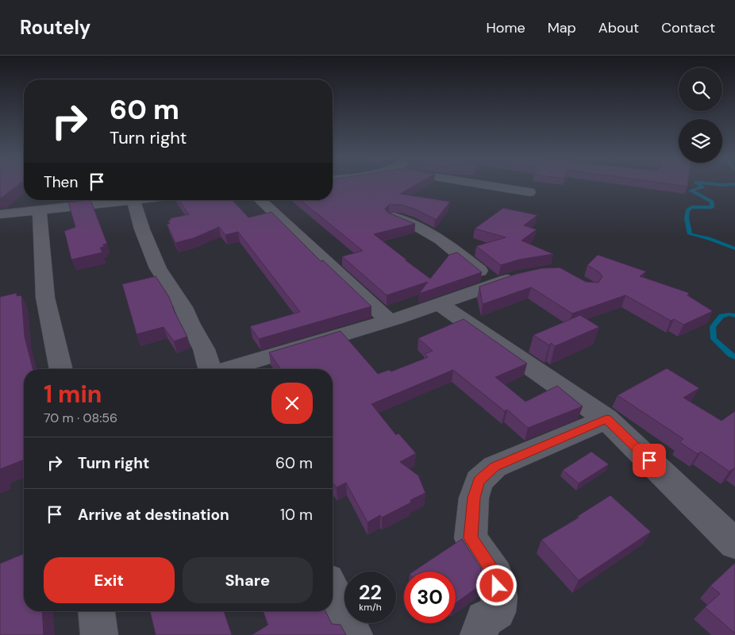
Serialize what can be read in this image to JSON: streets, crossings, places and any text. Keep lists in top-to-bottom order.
{
  "page": {
    "header": "Routely",
    "nav": [
      "Home",
      "Map",
      "About",
      "Contact"
    ],
    "turn": ["60 m", "Turn right"],
    "then": "Then",
    "heading": ["1 min", "70 m · 08:56"],
    "list": [
      {
        "name": "Turn right",
        "value": "60 m"
      },
      {
        "name": "Arrive at destination",
        "value": "10 m"
      }
    ],
    "buttons": ["Exit", "Share"],
    "speed": "22 km/h",
    "limit": "30"
  }
}
